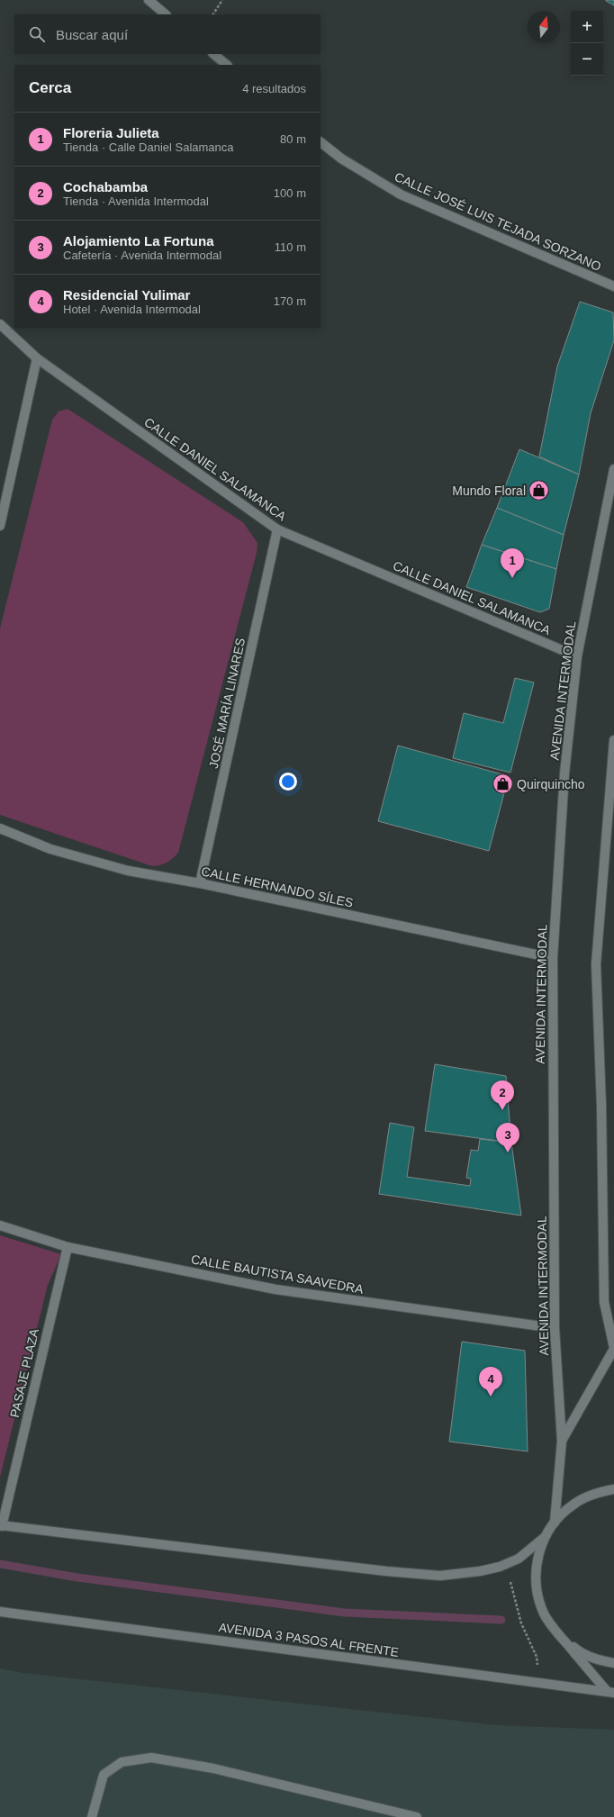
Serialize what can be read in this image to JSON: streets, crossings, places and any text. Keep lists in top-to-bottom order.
{
  "streets": {
    "main road": [
      "CALLE JOSÉ LUIS TEJADA SORZANO",
      "CALLE DANIEL SALAMANCA",
      "AVENIDA INTERMODAL",
      "JOSÉ MARÍA LINARES",
      "CALLE HERNANDO SÍLES",
      "CALLE BAUTISTA SAAVEDRA",
      "PASAJE PLAZA",
      "AVENIDA 3 PASOS AL FRENTE"
    ]
  },
  "crossings": [
    ["CALLE DANIEL SALAMANCA", "AVENIDA INTERMODAL"],
    ["CALLE DANIEL SALAMANCA", "JOSÉ MARÍA LINARES"],
    ["AVENIDA INTERMODAL", "CALLE HERNANDO SÍLES"],
    ["AVENIDA INTERMODAL", "CALLE BAUTISTA SAAVEDRA"],
    ["JOSÉ MARÍA LINARES", "CALLE HERNANDO SÍLES"],
    ["CALLE BAUTISTA SAAVEDRA", "PASAJE PLAZA"]
  ],
  "places": {
    "shop": ["Mundo Floral", "Quirquincho"]
  },
  "north": "top",
  "page": {
    "map_buttons": ["+", "−"],
    "search": "Buscar aquí",
    "heading": ["Cerca", "4 resultados"],
    "list": [
      {
        "mark": "1",
        "name": "Floreria Julieta",
        "note": "Tienda · Calle Daniel Salamanca",
        "value": "80 m"
      },
      {
        "mark": "2",
        "name": "Cochabamba",
        "note": "Tienda · Avenida Intermodal",
        "value": "100 m"
      },
      {
        "mark": "3",
        "name": "Alojamiento La Fortuna",
        "note": "Cafetería · Avenida Intermodal",
        "value": "110 m"
      },
      {
        "mark": "4",
        "name": "Residencial Yulimar",
        "note": "Hotel · Avenida Intermodal",
        "value": "170 m"
      }
    ],
    "pins": [
      "1",
      "2",
      "3",
      "4"
    ]
  }
}
